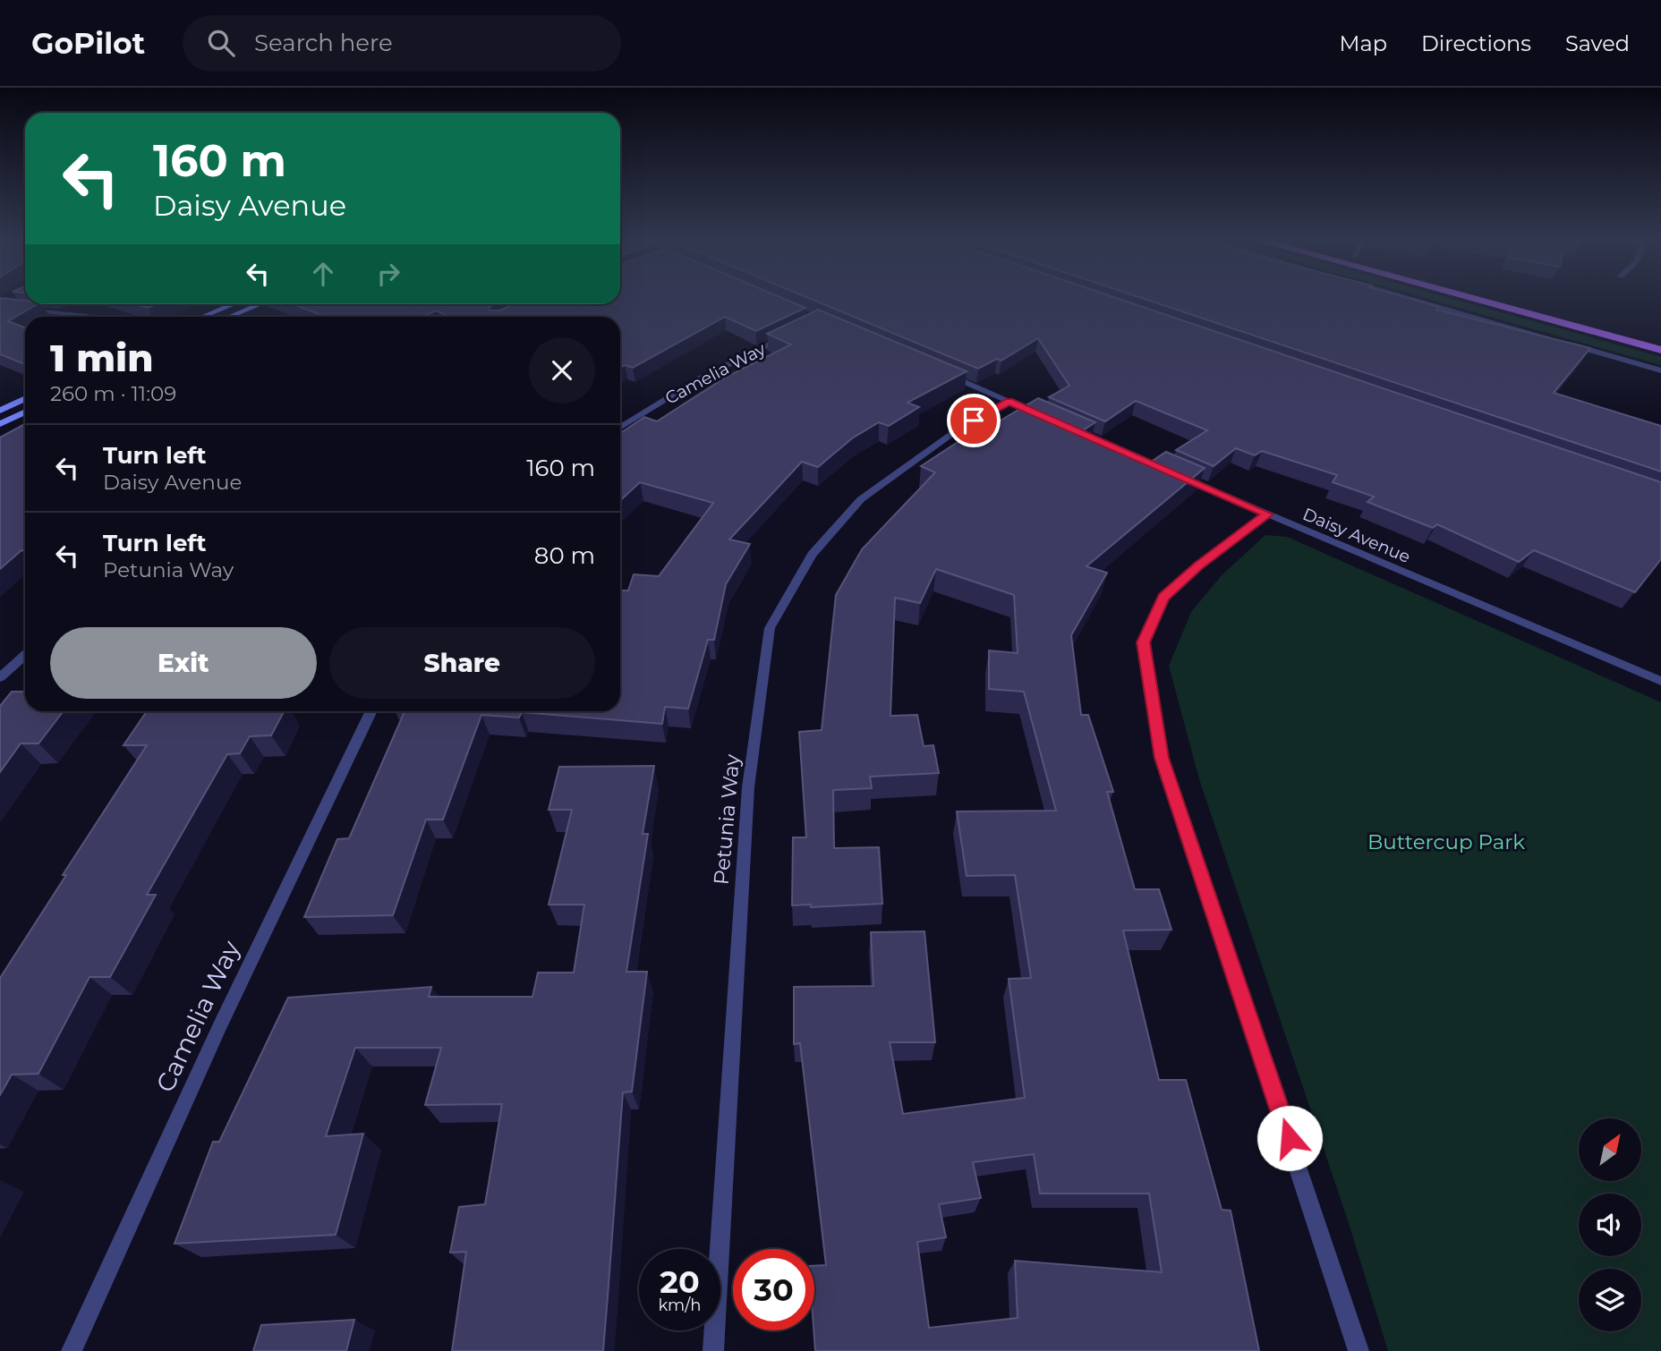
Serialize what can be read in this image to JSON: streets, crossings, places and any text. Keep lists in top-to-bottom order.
{
  "streets": {
    "street": ["Camelia Way", "Daisy Avenue", "Petunia Way"]
  },
  "parks": ["Buttercup Park"],
  "north": "top right",
  "page": {
    "header": "GoPilot",
    "search": "Search here",
    "nav": ["Map", "Directions", "Saved"],
    "turn": ["160 m", "Daisy Avenue"],
    "heading": ["1 min", "260 m · 11:09"],
    "list": [
      {
        "name": "Turn left",
        "note": "Daisy Avenue",
        "value": "160 m"
      },
      {
        "name": "Turn left",
        "note": "Petunia Way",
        "value": "80 m"
      }
    ],
    "buttons": ["Exit", "Share"],
    "speed": "20 km/h",
    "limit": "30"
  }
}
